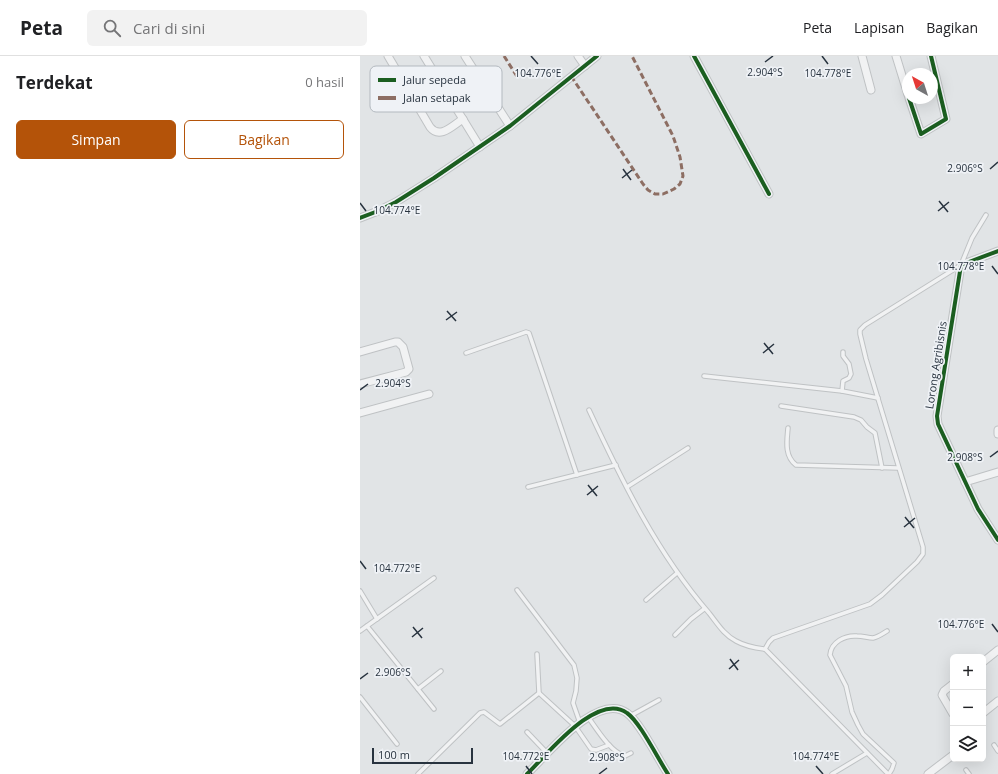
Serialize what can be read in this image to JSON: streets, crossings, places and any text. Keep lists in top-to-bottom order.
{
  "streets": {
    "street": ["Lorong Agribisnis"]
  },
  "legend": ["Jalur sepeda", "Jalan setapak"],
  "scale_bar": "100 m",
  "north": "top left",
  "page": {
    "header": "Peta",
    "search": "Cari di sini",
    "nav": ["Peta", "Lapisan", "Bagikan"],
    "heading": ["Terdekat", "0 hasil"],
    "buttons": ["Simpan", "Bagikan"],
    "map_buttons": ["+", "−"],
    "scale": "100 m"
  },
  "coordinates": [
    "2.904°S",
    "104.776°E",
    "104.778°E",
    "2.906°S",
    "104.774°E",
    "2.908°S",
    "104.772°E"
  ]
}
